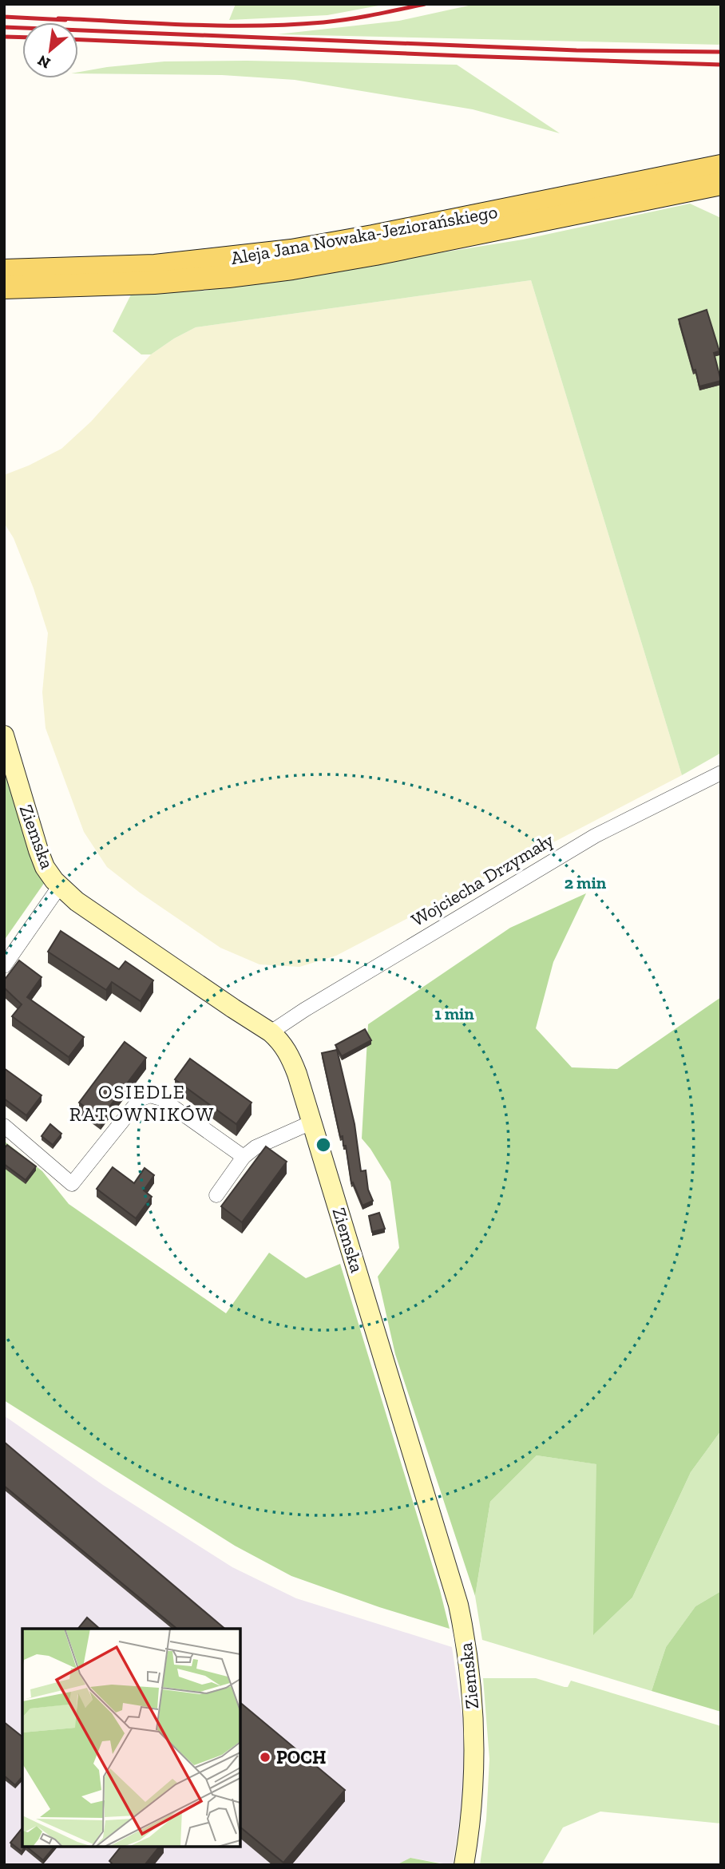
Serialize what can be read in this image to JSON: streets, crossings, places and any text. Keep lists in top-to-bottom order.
{
  "streets": {
    "main road": ["Aleja Jana Nowaka-Jeziorańskiego"],
    "street": ["Ziemska", "Wojciecha Drzymały"]
  },
  "crossings": [
    ["Ziemska", "Wojciecha Drzymały"]
  ],
  "districts": ["OSIEDLE RATOWNIKÓW"],
  "places": ["POCH"],
  "north": "bottom left",
  "rings": ["2 min", "1 min"]
}
